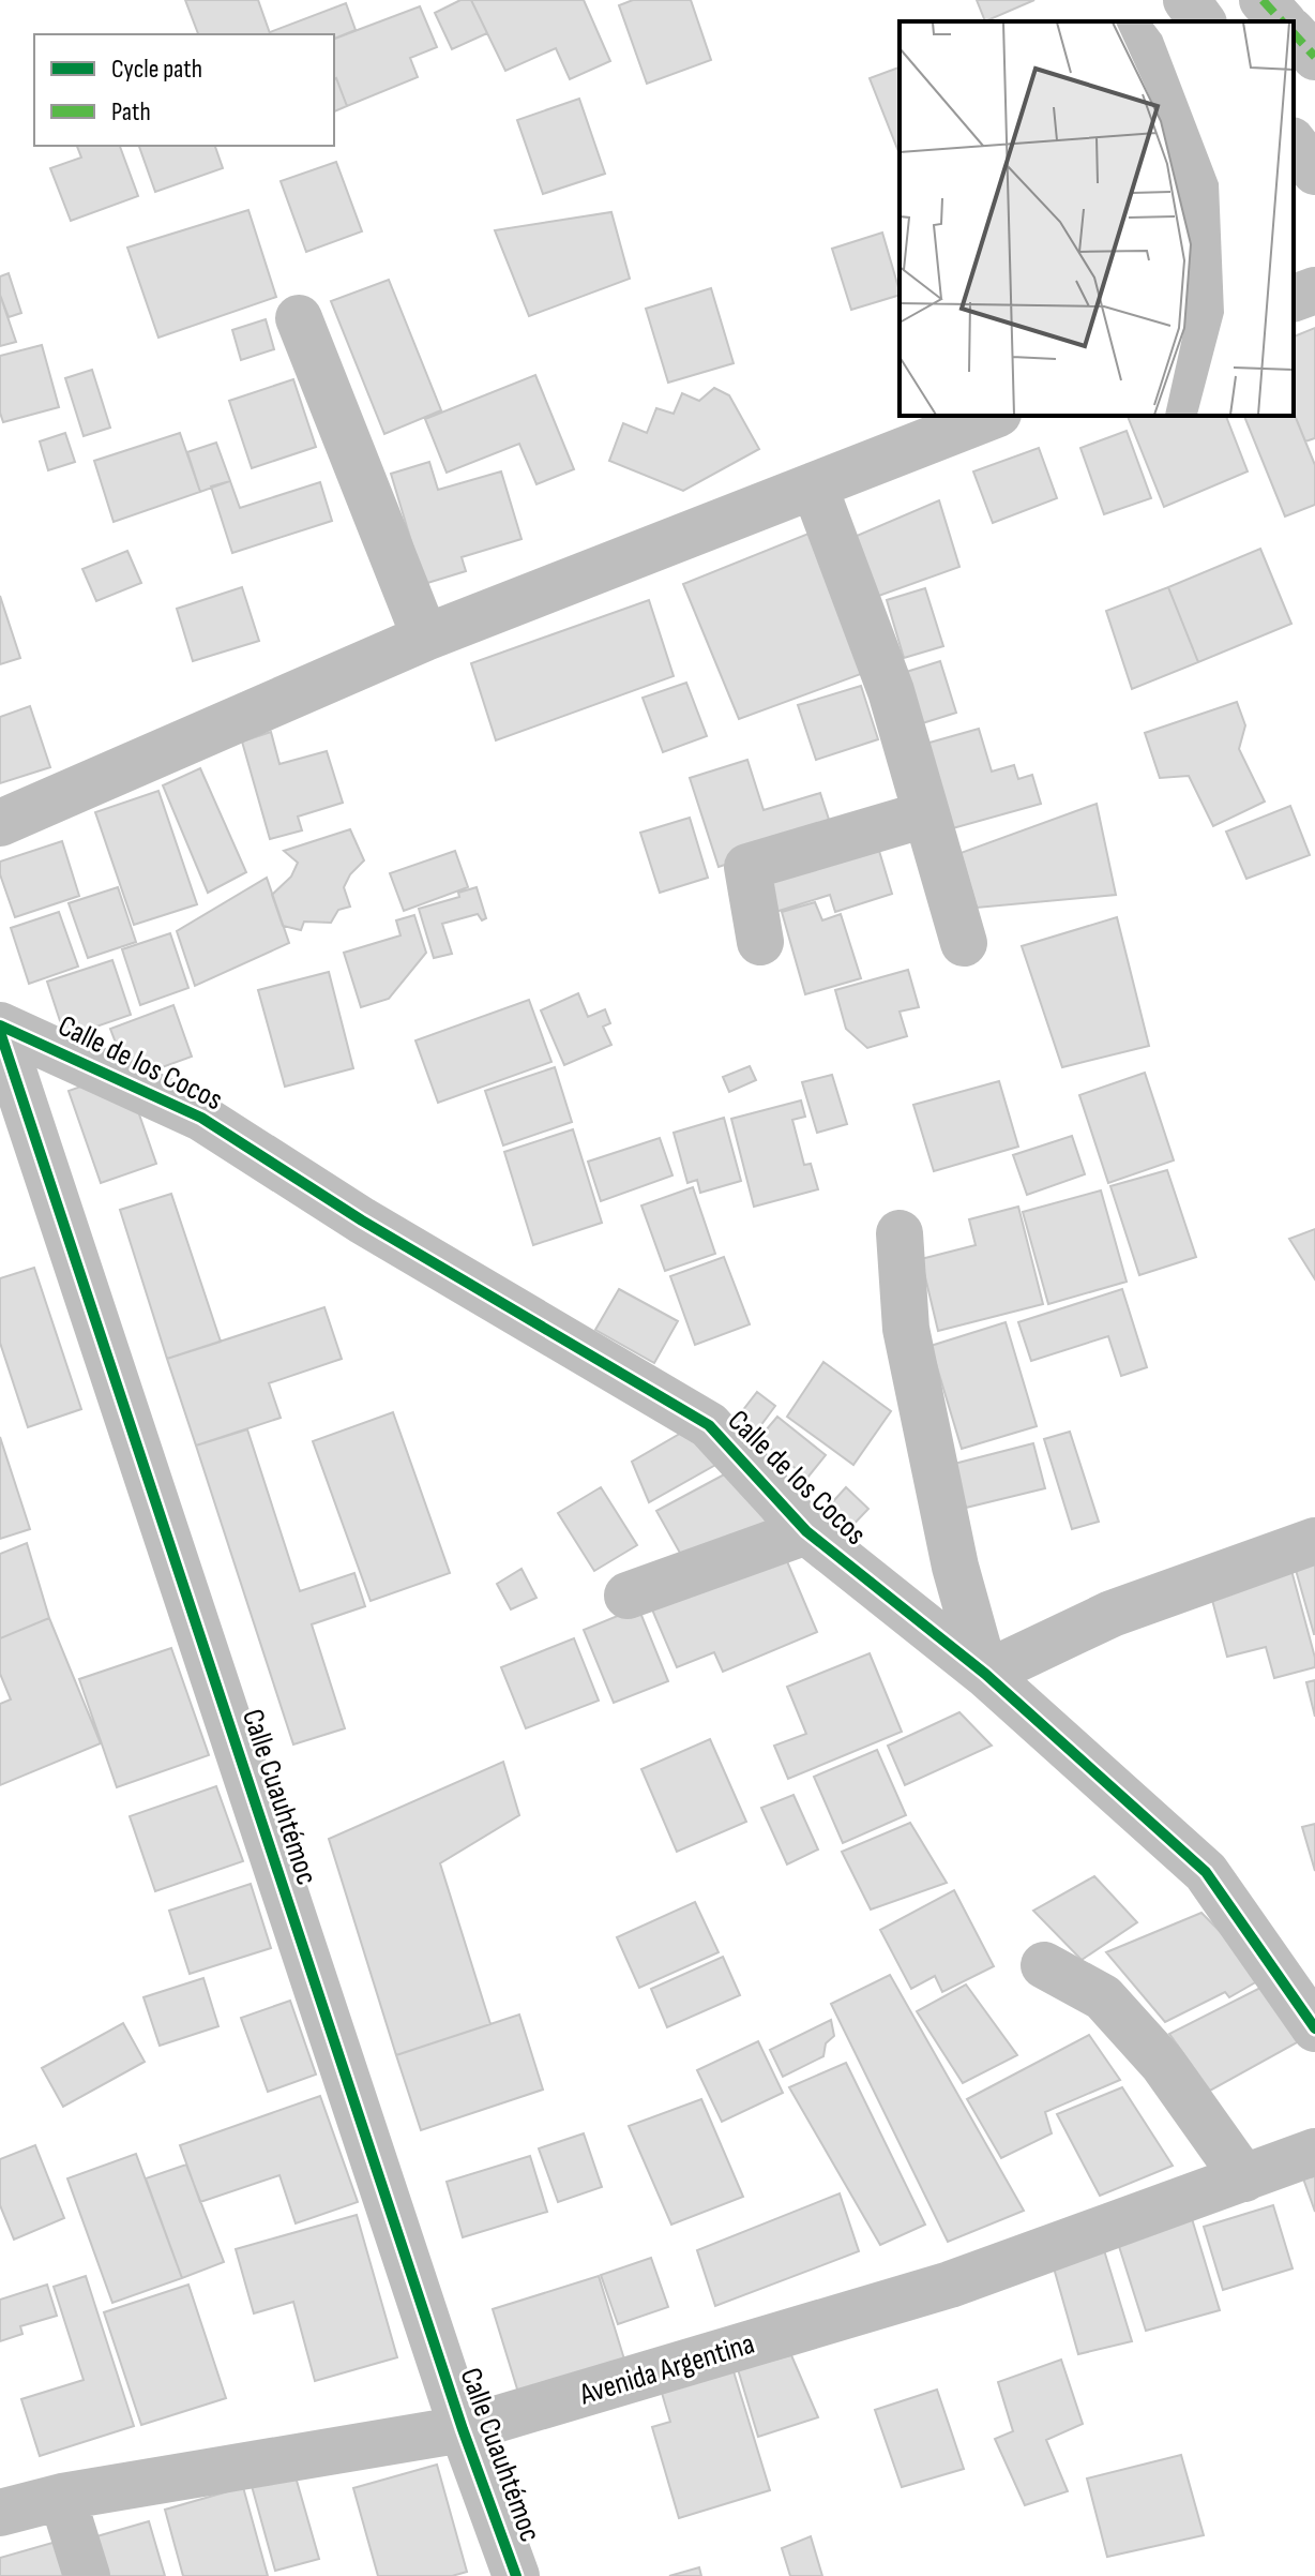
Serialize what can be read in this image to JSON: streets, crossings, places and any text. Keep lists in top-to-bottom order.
{
  "streets": {
    "street": ["Calle de los Cocos", "Calle Cuauhtémoc", "Avenida Argentina"]
  },
  "crossings": [
    ["Calle de los Cocos", "Calle Cuauhtémoc"],
    ["Calle Cuauhtémoc", "Avenida Argentina"]
  ],
  "legend": ["Cycle path", "Path"]
}
